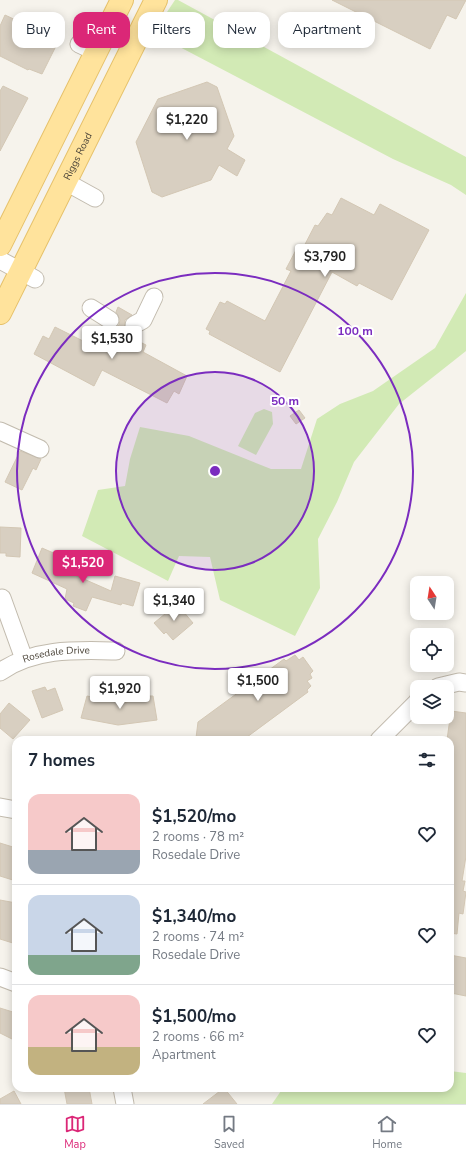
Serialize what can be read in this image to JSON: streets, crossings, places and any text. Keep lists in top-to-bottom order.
{
  "streets": {
    "main road": ["Riggs Road"],
    "street": ["Rosedale Drive"]
  },
  "north": "top",
  "page": {
    "chip": [
      "Buy",
      "Rent",
      "Filters",
      "New",
      "Apartment"
    ],
    "price": [
      "$1,220",
      "$3,790",
      "$1,530",
      "$1,520",
      "$1,340",
      "$1,500",
      "$1,920"
    ],
    "heading": "7 homes",
    "list": [
      {
        "name": "$1,520/mo",
        "note": "2 rooms · 78 m² · Rosedale Drive"
      },
      {
        "name": "$1,340/mo",
        "note": "2 rooms · 74 m² · Rosedale Drive"
      },
      {
        "name": "$1,500/mo",
        "note": "2 rooms · 66 m² · Apartment"
      }
    ],
    "tabs": ["Map", "Saved", "Home"]
  },
  "rings": ["100 m", "50 m"]
}
